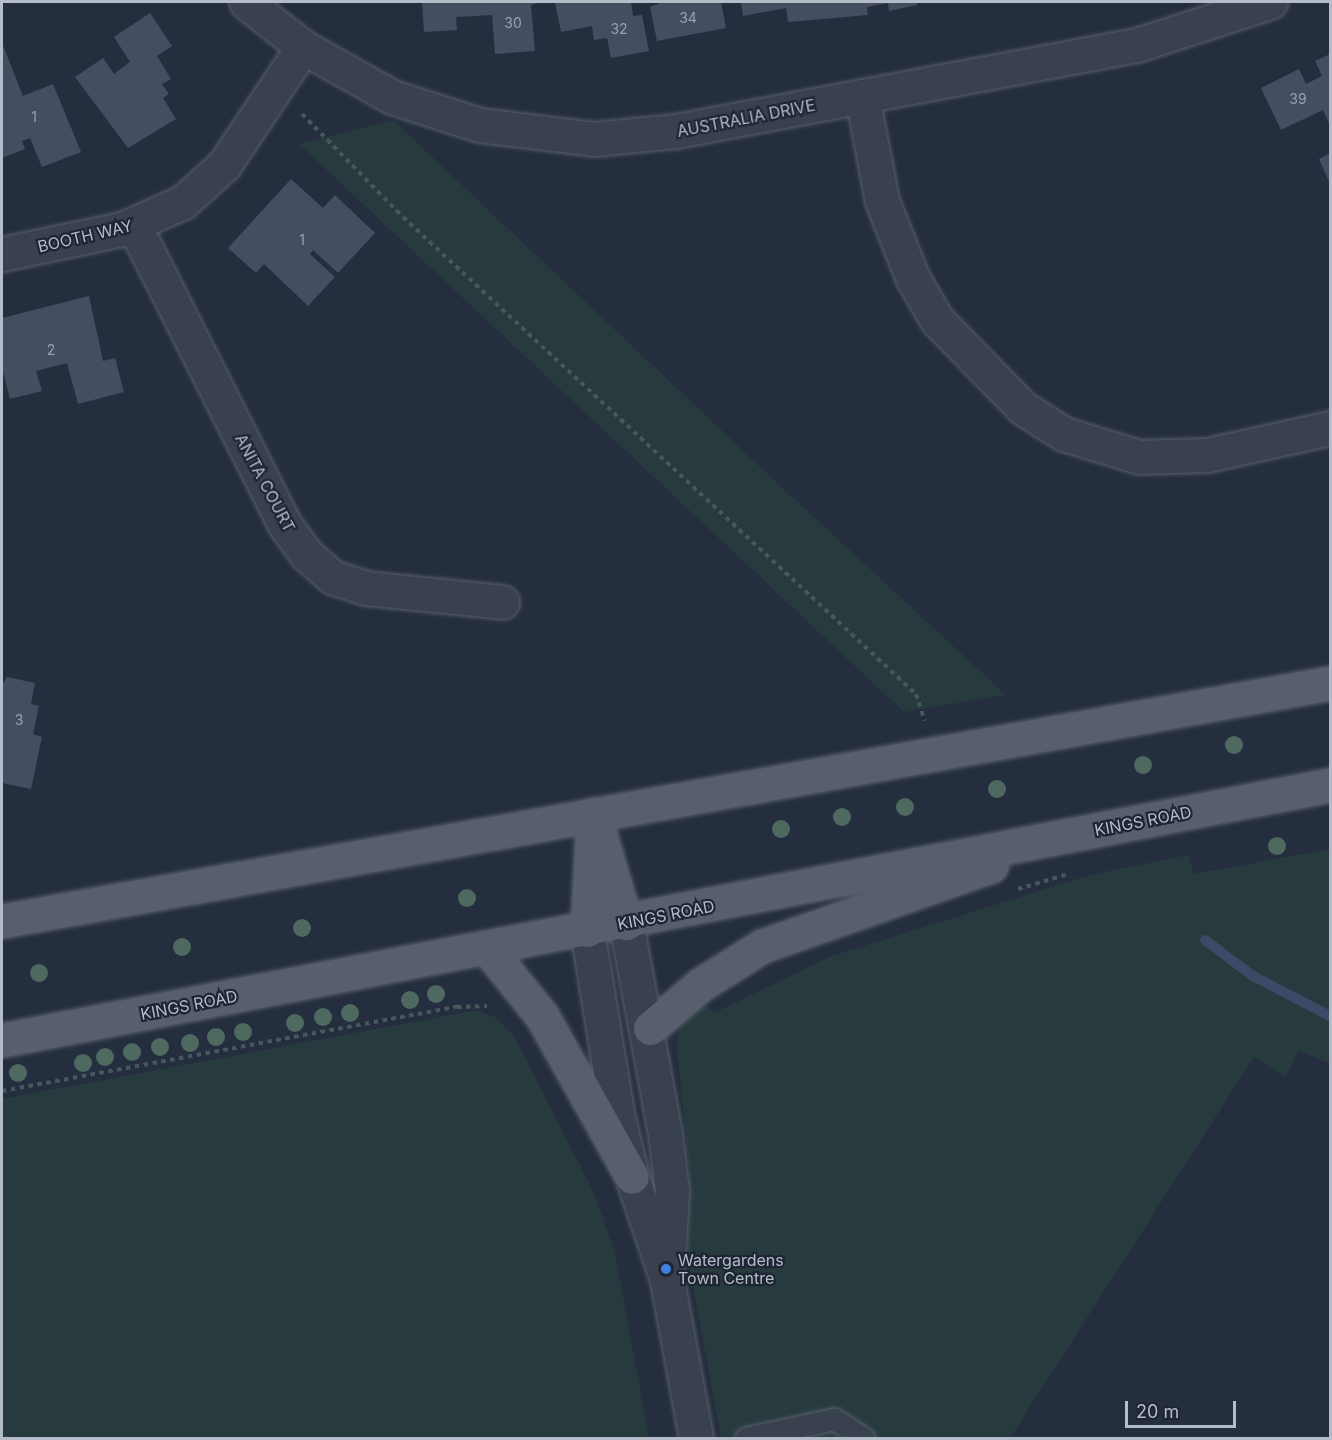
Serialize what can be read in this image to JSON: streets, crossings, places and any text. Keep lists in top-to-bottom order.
{
  "streets": {
    "main road": ["KINGS ROAD"],
    "street": ["AUSTRALIA DRIVE", "BOOTH WAY", "ANITA COURT"]
  },
  "crossings": [
    ["AUSTRALIA DRIVE", "BOOTH WAY"],
    ["BOOTH WAY", "ANITA COURT"]
  ],
  "places": ["Watergardens Town Centre"],
  "house_numbers": [
    "34",
    "30",
    "32",
    "39",
    "1",
    "1",
    "2",
    "3"
  ],
  "scale_bar": "20 m"
}
